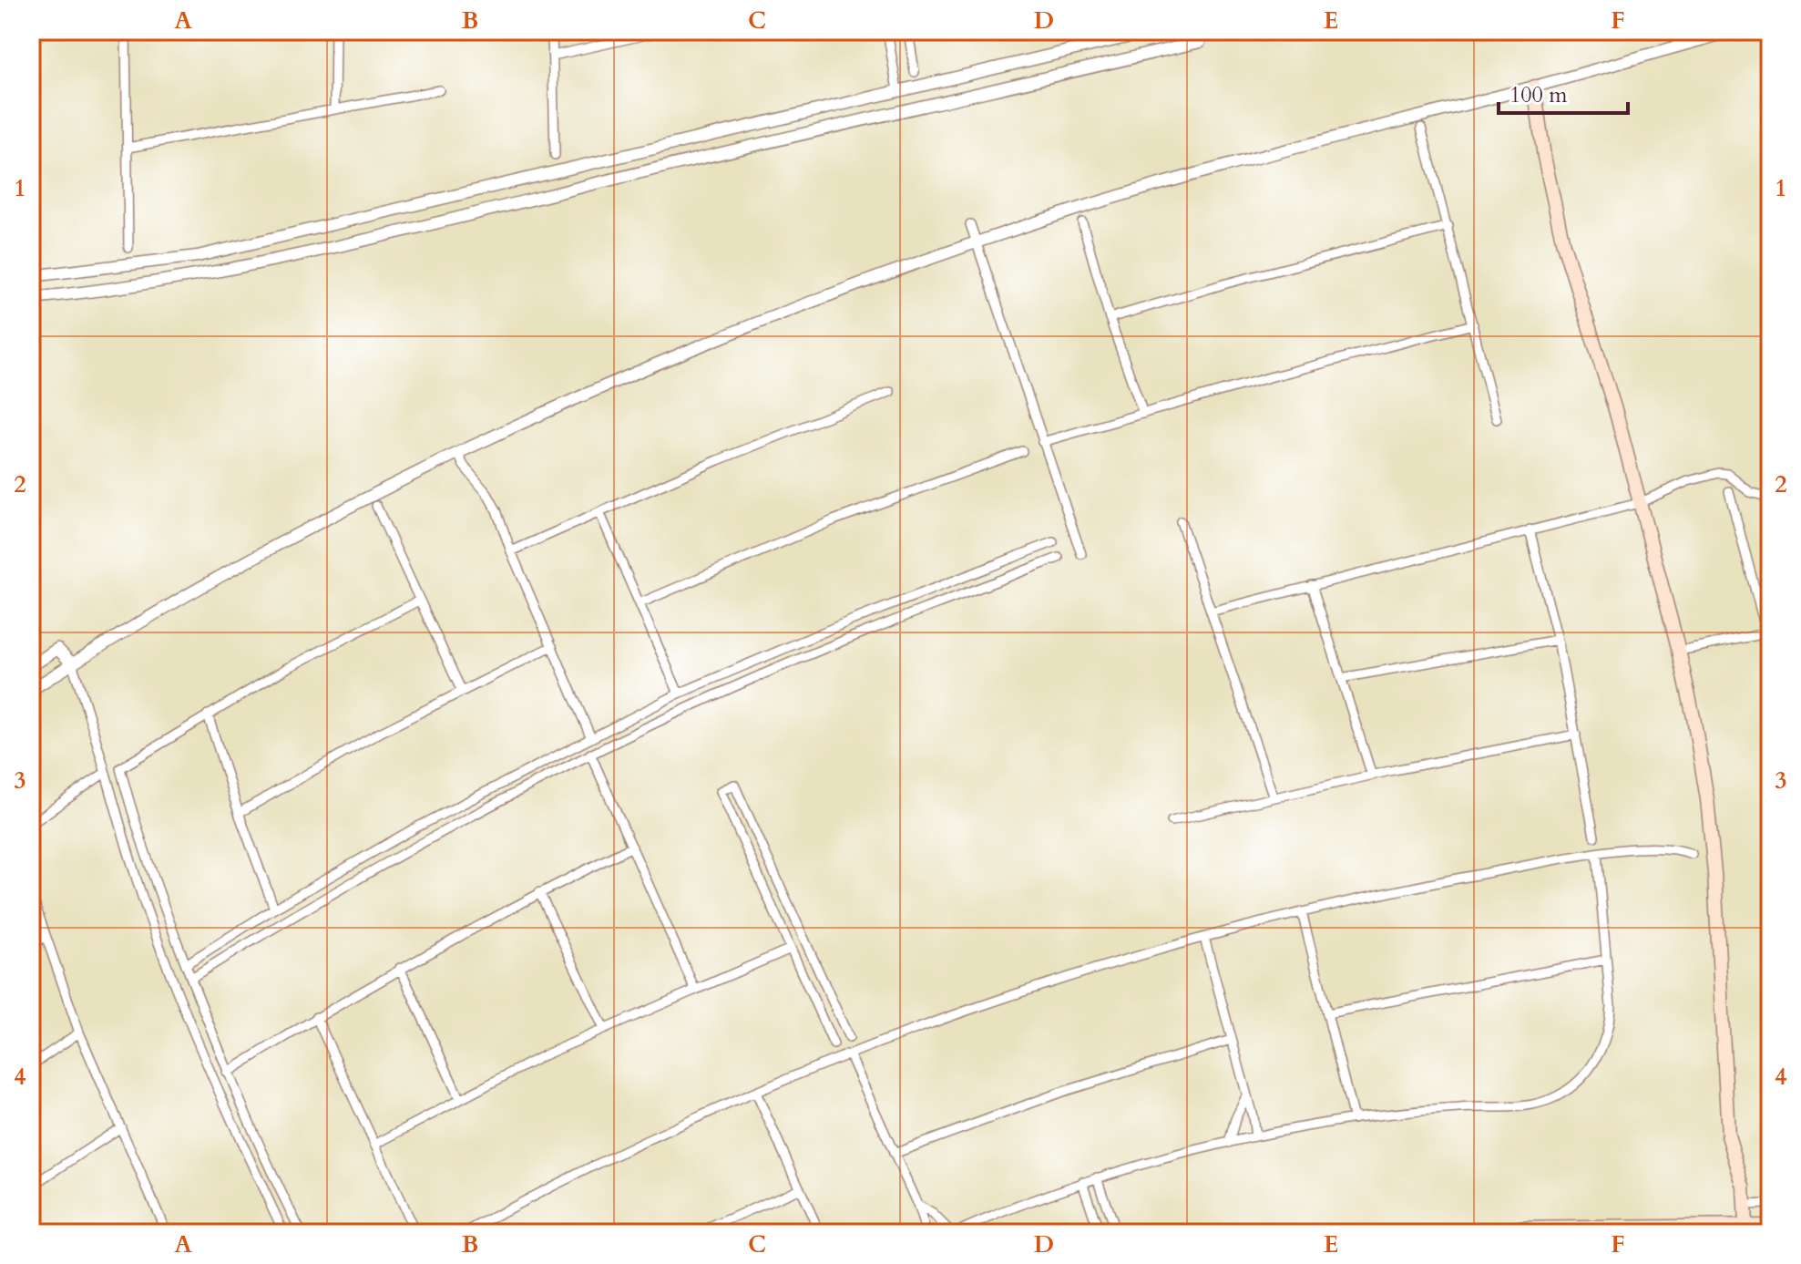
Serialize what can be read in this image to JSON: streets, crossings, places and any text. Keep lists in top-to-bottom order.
{
  "scale_bar": "100 m",
  "grid": {
    "columns": [
      "A",
      "B",
      "C",
      "D",
      "E",
      "F"
    ],
    "rows": [
      "1",
      "2",
      "3",
      "4"
    ]
  }
}
